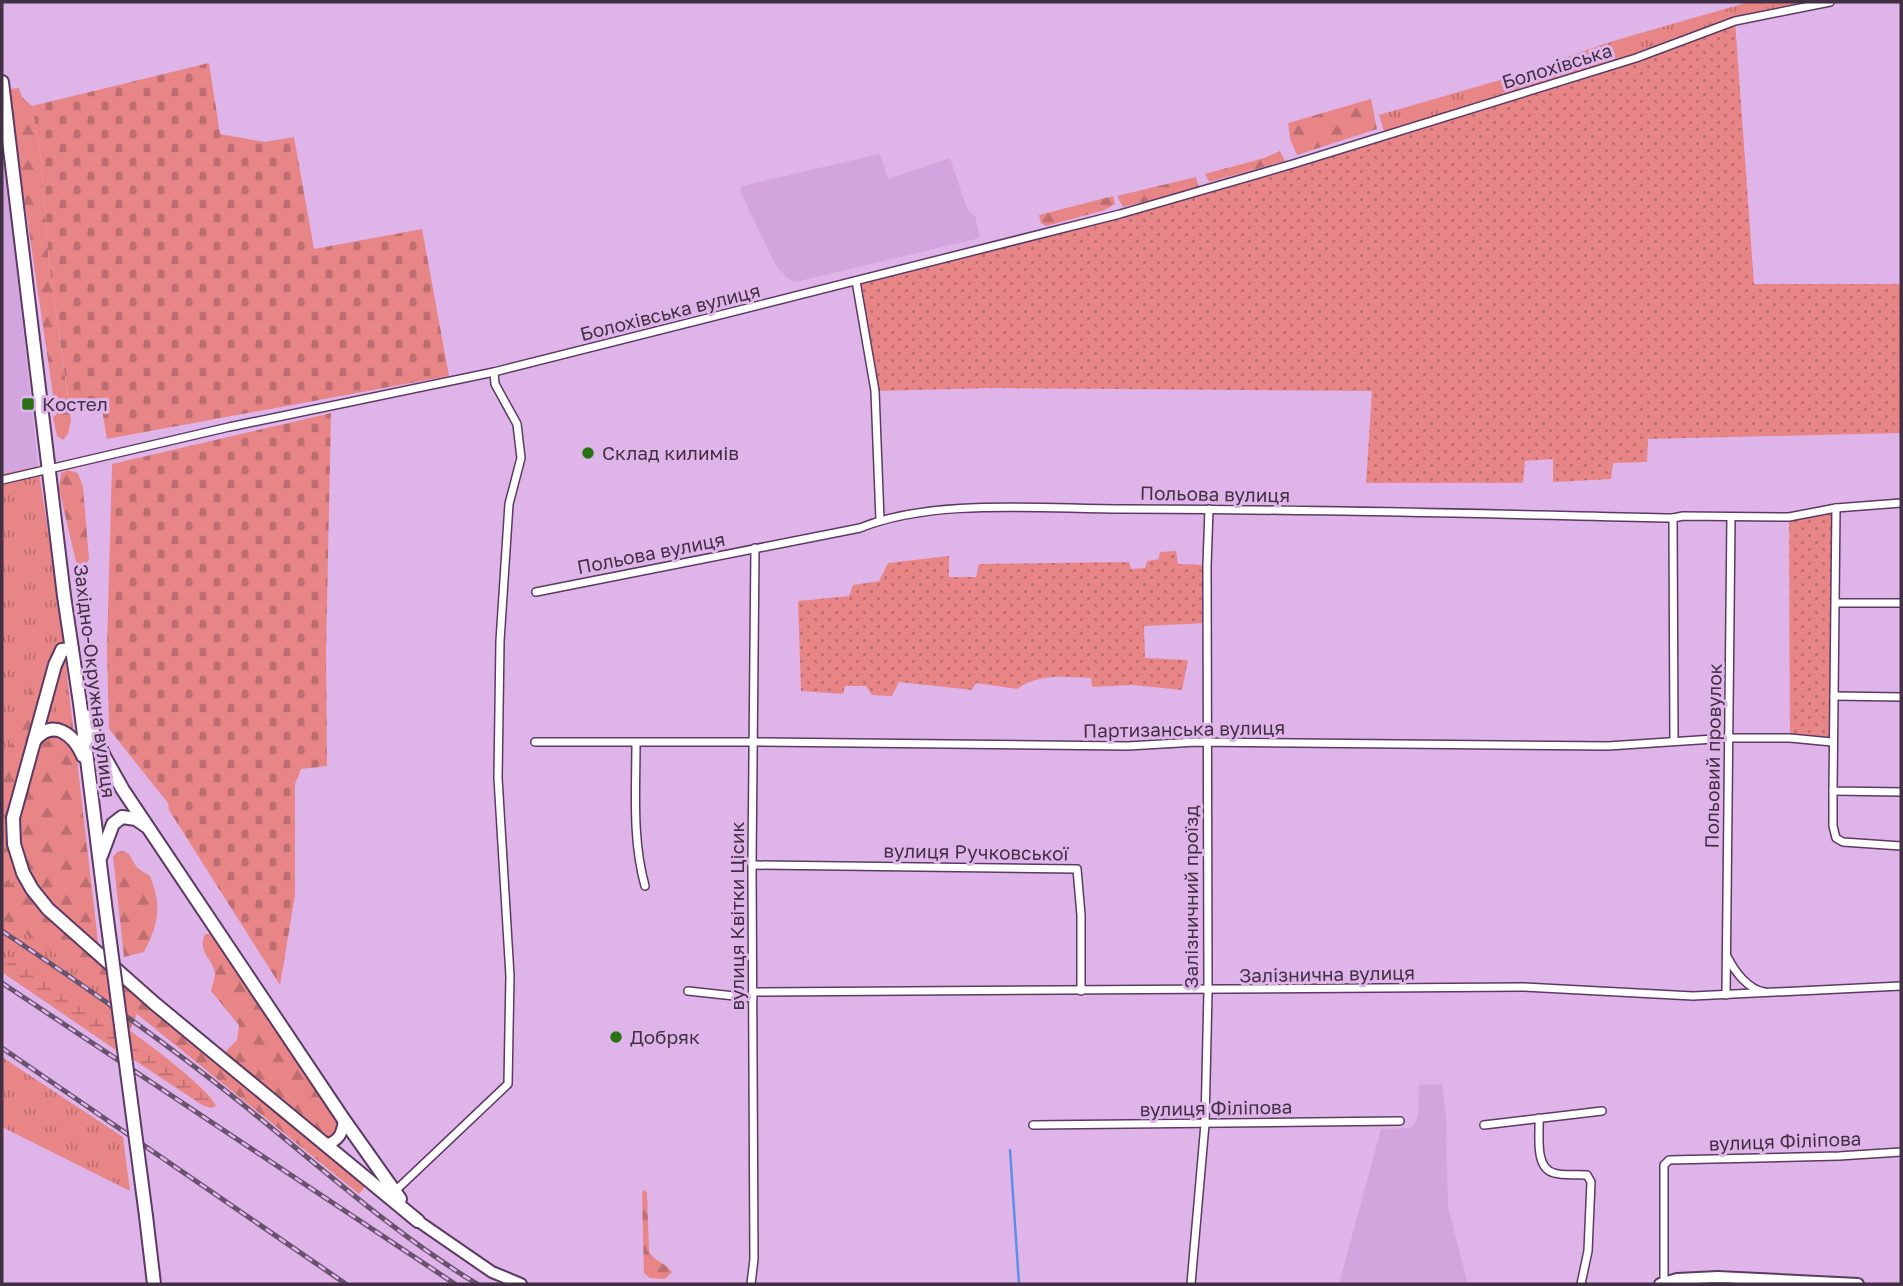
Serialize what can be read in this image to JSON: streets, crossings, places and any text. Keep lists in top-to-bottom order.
{
  "streets": {
    "main road": ["Західно-Окружна вулиця"],
    "street": [
      "Болохівська",
      "Болохівська вулиця",
      "Польова вулиця",
      "Партизанська вулиця",
      "Польовий провулок",
      "вулиця Ручковської",
      "Залізничний проїзд",
      "вулиця Квітки Цісик",
      "Залізнична вулиця",
      "вулиця Філіпова"
    ]
  },
  "crossings": [
    ["Болохівська", "Болохівська вулиця"],
    ["Болохівська вулиця", "Західно-Окружна вулиця"],
    ["Польова вулиця", "Польовий провулок"],
    ["Польова вулиця", "Залізничний проїзд"],
    ["Польова вулиця", "вулиця Квітки Цісик"],
    ["Партизанська вулиця", "Польовий провулок"],
    ["Партизанська вулиця", "Залізничний проїзд"],
    ["Партизанська вулиця", "вулиця Квітки Цісик"],
    ["Польовий провулок", "Залізнична вулиця"],
    ["вулиця Ручковської", "вулиця Квітки Цісик"],
    ["вулиця Ручковської", "Залізнична вулиця"],
    ["Залізничний проїзд", "Залізнична вулиця"],
    ["Залізничний проїзд", "вулиця Філіпова"],
    ["вулиця Квітки Цісик", "Залізнична вулиця"]
  ],
  "places": {
    "transit": ["Костел"],
    "other": ["Склад килимів", "Добряк"]
  }
}
